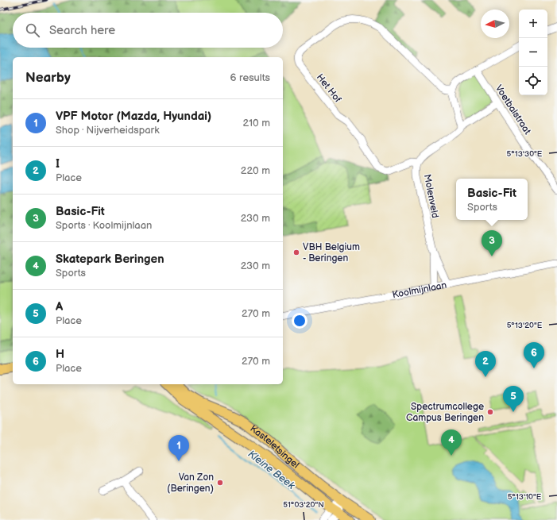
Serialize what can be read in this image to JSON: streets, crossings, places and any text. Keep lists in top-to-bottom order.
{
  "streets": {
    "main road": ["Kasteletsingel"],
    "street": [
      "Het Hof",
      "Voetbalstraat",
      "Molenveld",
      "Koolmijnlaan"
    ]
  },
  "crossings": [
    ["Het Hof", "Molenveld"],
    ["Voetbalstraat", "Molenveld"]
  ],
  "water": ["Kleine Beek"],
  "places": ["VBH Belgium - Beringen", "Spectrumcollege Campus Beringen", "Van Zon (Beringen)"],
  "north": "left",
  "page": {
    "map_buttons": ["+", "−"],
    "search": "Search here",
    "heading": ["Nearby", "6 results"],
    "list": [
      {
        "mark": "1",
        "name": "VPF Motor (Mazda, Hyundai)",
        "note": "Shop · Nijverheidspark",
        "value": "210 m"
      },
      {
        "mark": "2",
        "name": "I",
        "note": "Place",
        "value": "220 m"
      },
      {
        "mark": "3",
        "name": "Basic-Fit",
        "note": "Sports · Koolmijnlaan",
        "value": "230 m"
      },
      {
        "mark": "4",
        "name": "Skatepark Beringen",
        "note": "Sports",
        "value": "230 m"
      },
      {
        "mark": "5",
        "name": "A",
        "note": "Place",
        "value": "270 m"
      },
      {
        "mark": "6",
        "name": "H",
        "note": "Place",
        "value": "270 m"
      }
    ],
    "popup": ["Basic-Fit", "Sports"],
    "pins": [
      "3",
      "6",
      "2",
      "5",
      "4",
      "1"
    ]
  },
  "coordinates": [
    "5°13'30\"E",
    "5°13'20\"E",
    "5°13'10\"E",
    "51°03'20\"N"
  ]
}
